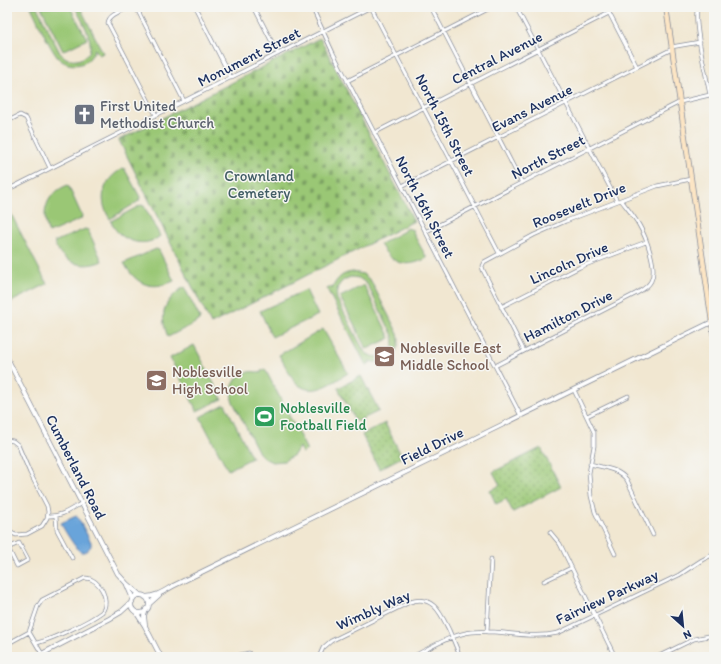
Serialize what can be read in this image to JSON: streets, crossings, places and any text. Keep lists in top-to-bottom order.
{
  "streets": {
    "street": [
      "Monument Street",
      "Central Avenue",
      "Evans Avenue",
      "North 15th Street",
      "North Street",
      "Roosevelt Drive",
      "North 16th Street",
      "Lincoln Drive",
      "Hamilton Drive",
      "Field Drive",
      "Cumberland Road",
      "Fairview Parkway",
      "Wimbly Way"
    ]
  },
  "crossings": [
    ["Monument Street", "North 15th Street"],
    ["Monument Street", "North 16th Street"],
    ["Central Avenue", "North 15th Street"],
    ["Central Avenue", "North 16th Street"],
    ["Evans Avenue", "North 15th Street"],
    ["Evans Avenue", "North 16th Street"],
    ["North 15th Street", "North Street"],
    ["North 15th Street", "Roosevelt Drive"],
    ["North Street", "North 16th Street"],
    ["Roosevelt Drive", "Lincoln Drive"],
    ["North 16th Street", "Hamilton Drive"],
    ["North 16th Street", "Field Drive"],
    ["Lincoln Drive", "Hamilton Drive"],
    ["Fairview Parkway", "Wimbly Way"]
  ],
  "parks": ["Crownland Cemetery"],
  "places": {
    "church": ["First United Methodist Church"],
    "school or university": ["Noblesville East Middle School", "Noblesville High School"],
    "sports": ["Noblesville Football Field"]
  },
  "north": "bottom right"
}
